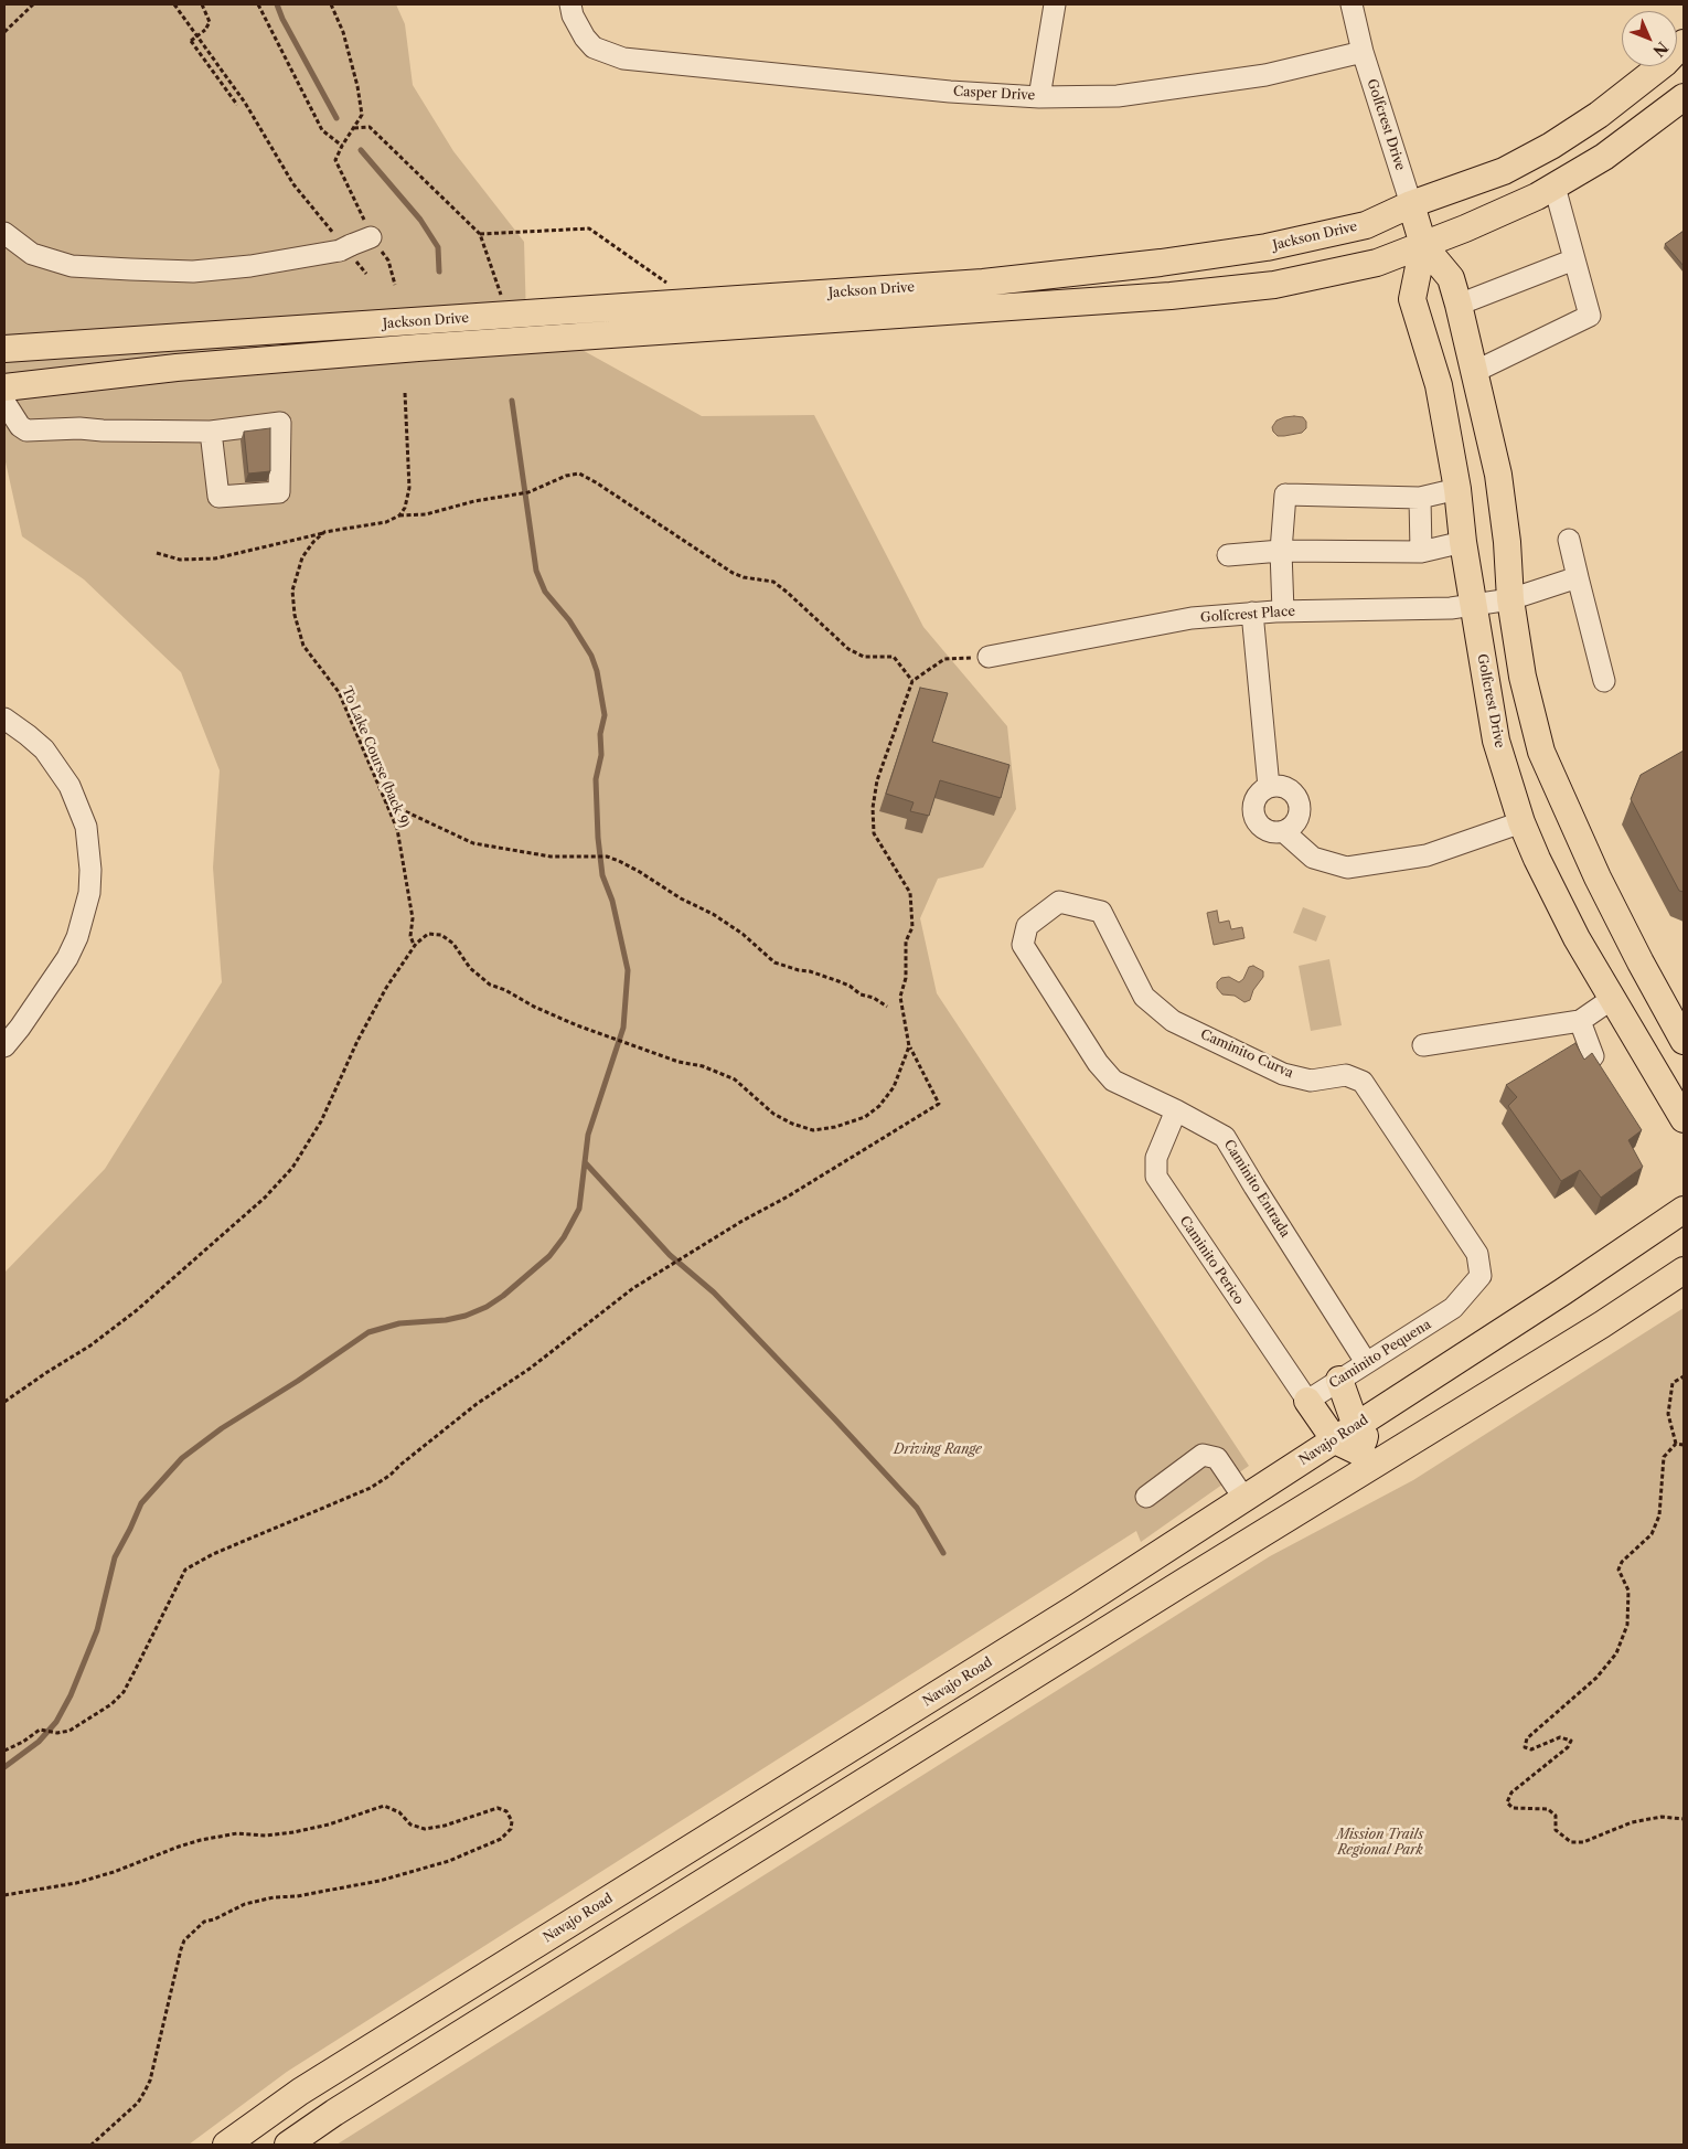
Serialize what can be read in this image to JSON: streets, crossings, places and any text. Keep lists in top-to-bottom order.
{
  "streets": {
    "main road": ["Golfcrest Drive", "Jackson Drive", "Navajo Road"],
    "street": [
      "Casper Drive",
      "Golfcrest Place",
      "Caminito Curva",
      "Caminito Entrada",
      "Caminito Perico",
      "Caminito Pequena"
    ],
    "path": ["To Lake Course (back 9)"]
  },
  "crossings": [
    ["Casper Drive", "Golfcrest Drive"],
    ["Golfcrest Drive", "Jackson Drive"],
    ["Golfcrest Drive", "Golfcrest Place"],
    ["Caminito Curva", "Caminito Entrada"],
    ["Caminito Curva", "Caminito Pequena"],
    ["Caminito Entrada", "Caminito Perico"],
    ["Caminito Entrada", "Caminito Pequena"],
    ["Caminito Perico", "Caminito Pequena"]
  ],
  "parks": ["Driving Range", "Mission Trails Regional Park"],
  "north": "bottom right"
}
